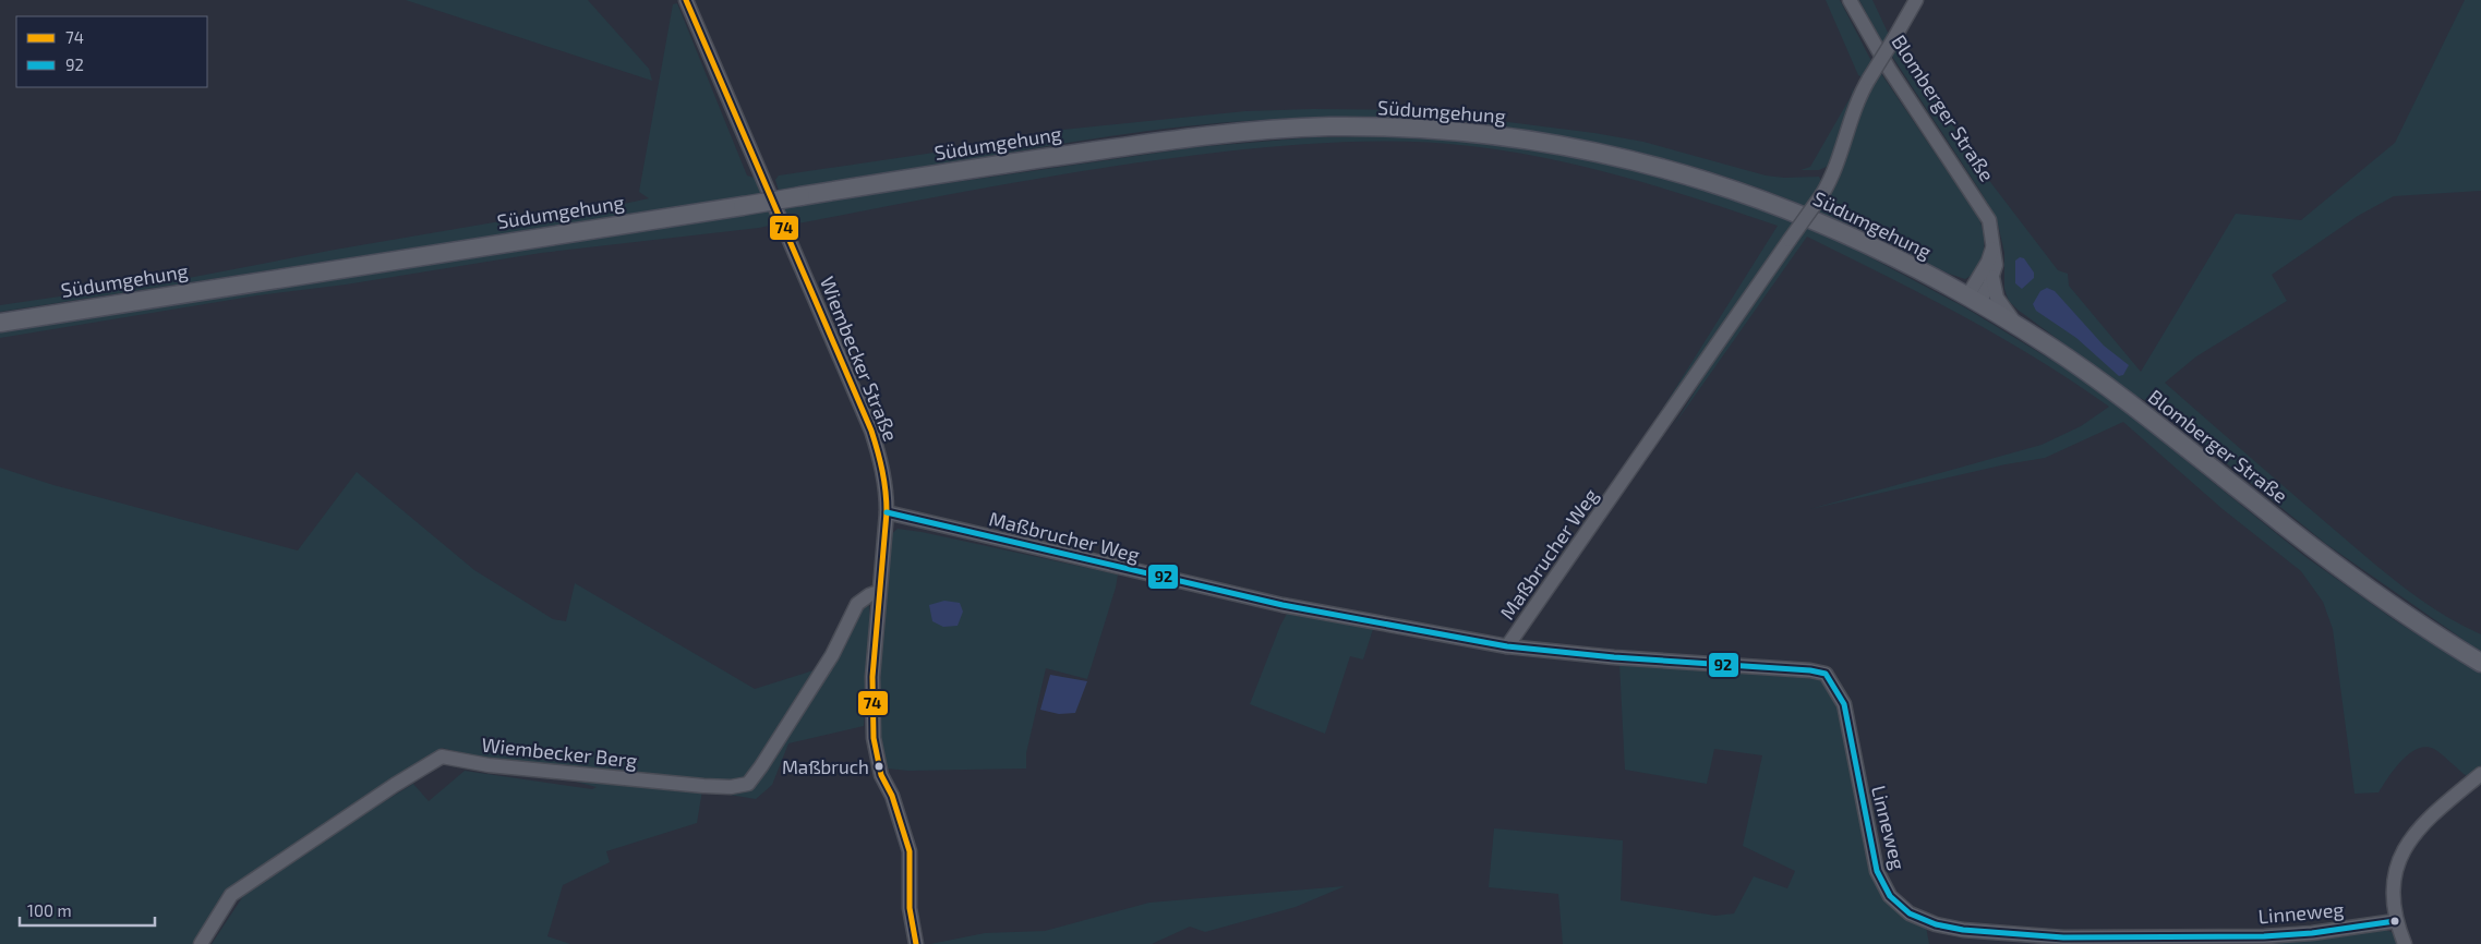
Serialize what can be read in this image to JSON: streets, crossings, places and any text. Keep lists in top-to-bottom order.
{
  "streets": {
    "main road": ["Blomberger Straße", "Südumgehung"],
    "street": [
      "Wiembecker Straße",
      "Maßbrucher Weg",
      "Wiembecker Berg",
      "Linneweg"
    ]
  },
  "crossings": [
    ["Blomberger Straße", "Südumgehung"],
    ["Wiembecker Straße", "Maßbrucher Weg"],
    ["Wiembecker Straße", "Wiembecker Berg"],
    ["Maßbrucher Weg", "Linneweg"]
  ],
  "places": ["Maßbruch"],
  "lines": ["transit line 74", "transit line 92"],
  "legend": ["74", "92"],
  "scale_bar": "100 m"
}
